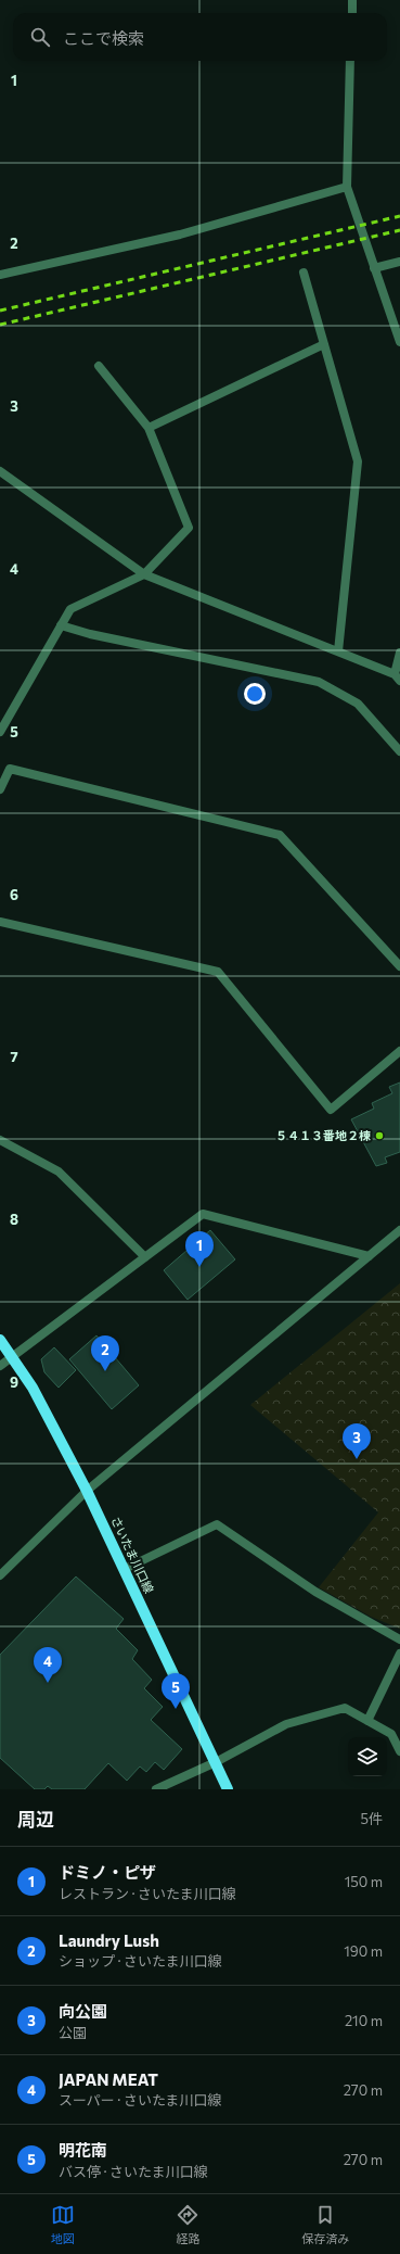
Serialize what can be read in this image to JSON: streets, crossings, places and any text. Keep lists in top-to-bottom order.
{
  "streets": {
    "main road": ["さいたま川口線"]
  },
  "places": ["５４１３番地２棟"],
  "page": {
    "search": "ここで検索",
    "pins": [
      "1",
      "2",
      "3",
      "4",
      "5"
    ],
    "heading": ["周辺", "5件"],
    "list": [
      {
        "mark": "1",
        "name": "ドミノ・ピザ",
        "note": "レストラン · さいたま川口線",
        "value": "150 m"
      },
      {
        "mark": "2",
        "name": "Laundry Lush",
        "note": "ショップ · さいたま川口線",
        "value": "190 m"
      },
      {
        "mark": "3",
        "name": "向公園",
        "note": "公園",
        "value": "210 m"
      },
      {
        "mark": "4",
        "name": "JAPAN MEAT",
        "note": "スーパー · さいたま川口線",
        "value": "270 m"
      },
      {
        "mark": "5",
        "name": "明花南",
        "note": "バス停 · さいたま川口線",
        "value": "270 m"
      }
    ],
    "nav": ["地図", "経路", "保存済み"]
  },
  "grid": {
    "rows": [
      "1",
      "2",
      "3",
      "4",
      "5",
      "6",
      "7",
      "8",
      "9"
    ]
  }
}
